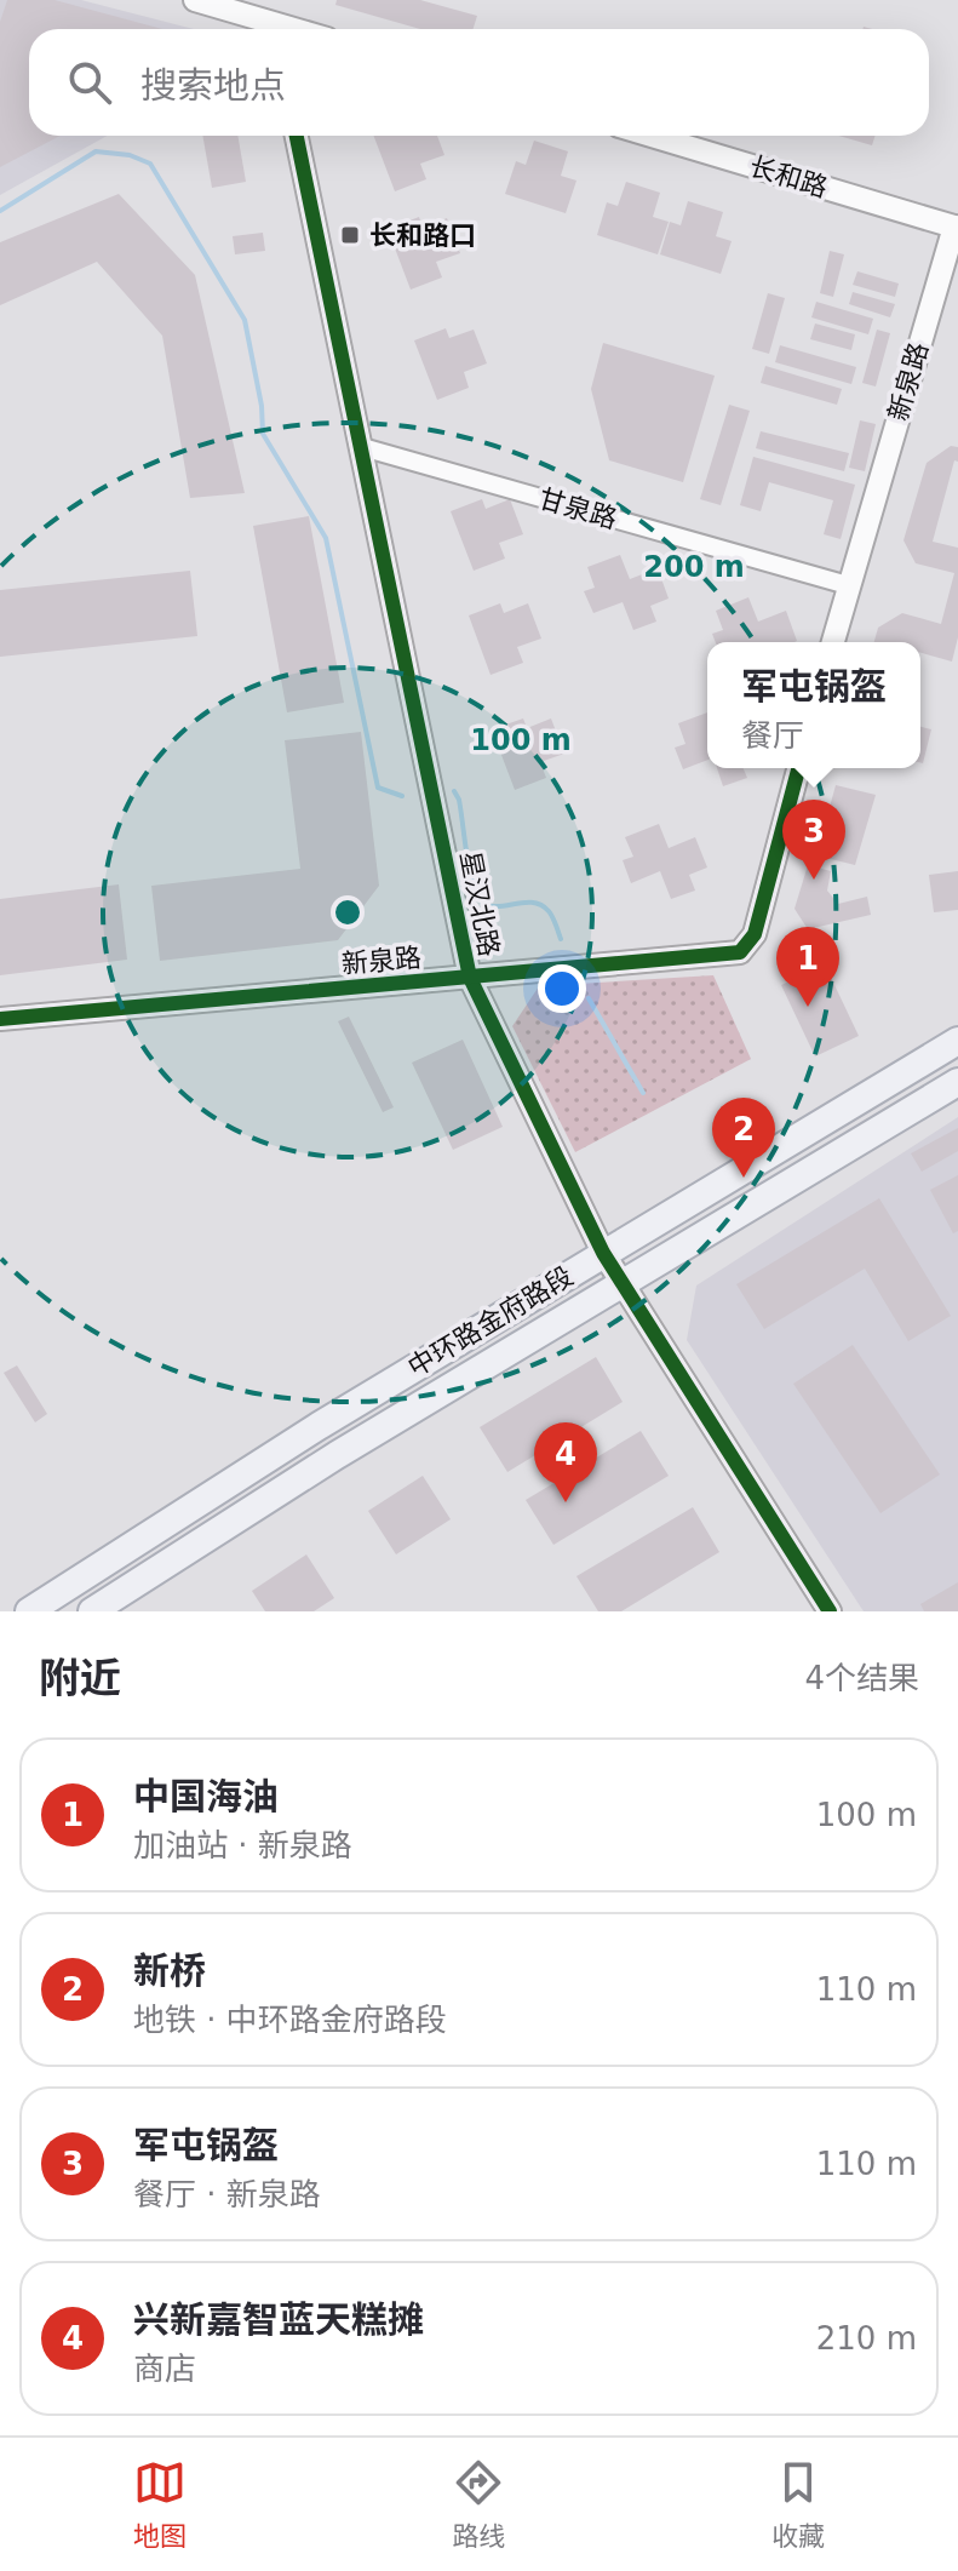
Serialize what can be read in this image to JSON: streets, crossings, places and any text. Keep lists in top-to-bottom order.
{
  "streets": {
    "main road": ["中环路金府路段"],
    "street": [
      "长和路",
      "新泉路",
      "甘泉路",
      "星汉北路"
    ]
  },
  "crossings": [
    ["长和路", "新泉路"],
    ["新泉路", "甘泉路"],
    ["新泉路", "星汉北路"],
    ["甘泉路", "星汉北路"],
    ["星汉北路", "中环路金府路段"]
  ],
  "places": {
    "transit": ["长和路口"]
  },
  "page": {
    "search": "搜索地点",
    "popup": ["军屯锅盔", "餐厅"],
    "pins": [
      "3",
      "1",
      "2",
      "4"
    ],
    "heading": ["附近", "4个结果"],
    "list": [
      {
        "mark": "1",
        "name": "中国海油",
        "note": "加油站 · 新泉路",
        "value": "100 m"
      },
      {
        "mark": "2",
        "name": "新桥",
        "note": "地铁 · 中环路金府路段",
        "value": "110 m"
      },
      {
        "mark": "3",
        "name": "军屯锅盔",
        "note": "餐厅 · 新泉路",
        "value": "110 m"
      },
      {
        "mark": "4",
        "name": "兴新嘉智蓝天糕摊",
        "note": "商店",
        "value": "210 m"
      }
    ],
    "nav": ["地图", "路线", "收藏"]
  },
  "rings": ["200 m", "100 m"]
}
